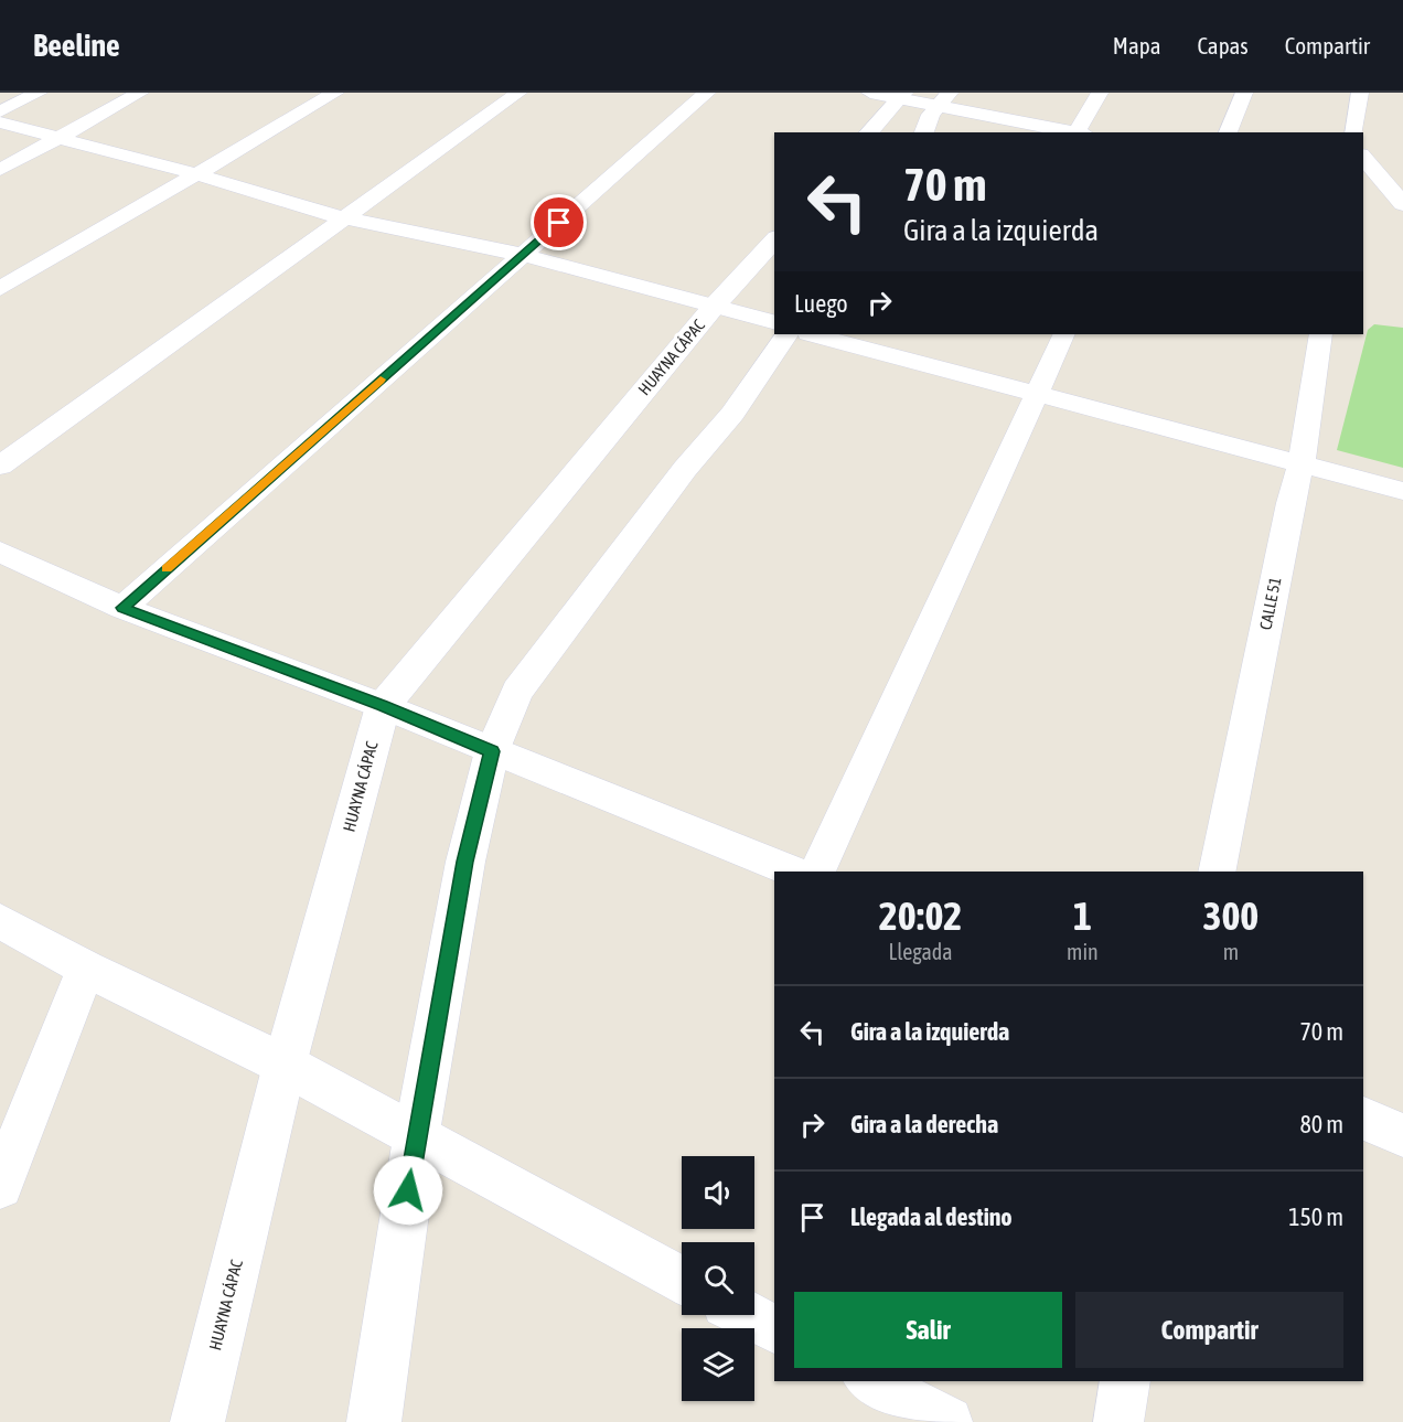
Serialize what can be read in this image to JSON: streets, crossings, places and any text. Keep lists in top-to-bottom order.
{
  "streets": {
    "main road": ["HUAYNA CÁPAC"],
    "street": ["CALLE 51"]
  },
  "page": {
    "header": "Beeline",
    "nav": ["Mapa", "Capas", "Compartir"],
    "turn": ["70 m", "Gira a la izquierda"],
    "then": "Luego",
    "eta": [
      "20:02",
      "Llegada",
      "1",
      "min",
      "300",
      "m"
    ],
    "list": [
      {
        "name": "Gira a la izquierda",
        "value": "70 m"
      },
      {
        "name": "Gira a la derecha",
        "value": "80 m"
      },
      {
        "name": "Llegada al destino",
        "value": "150 m"
      }
    ],
    "buttons": ["Salir", "Compartir"]
  }
}
